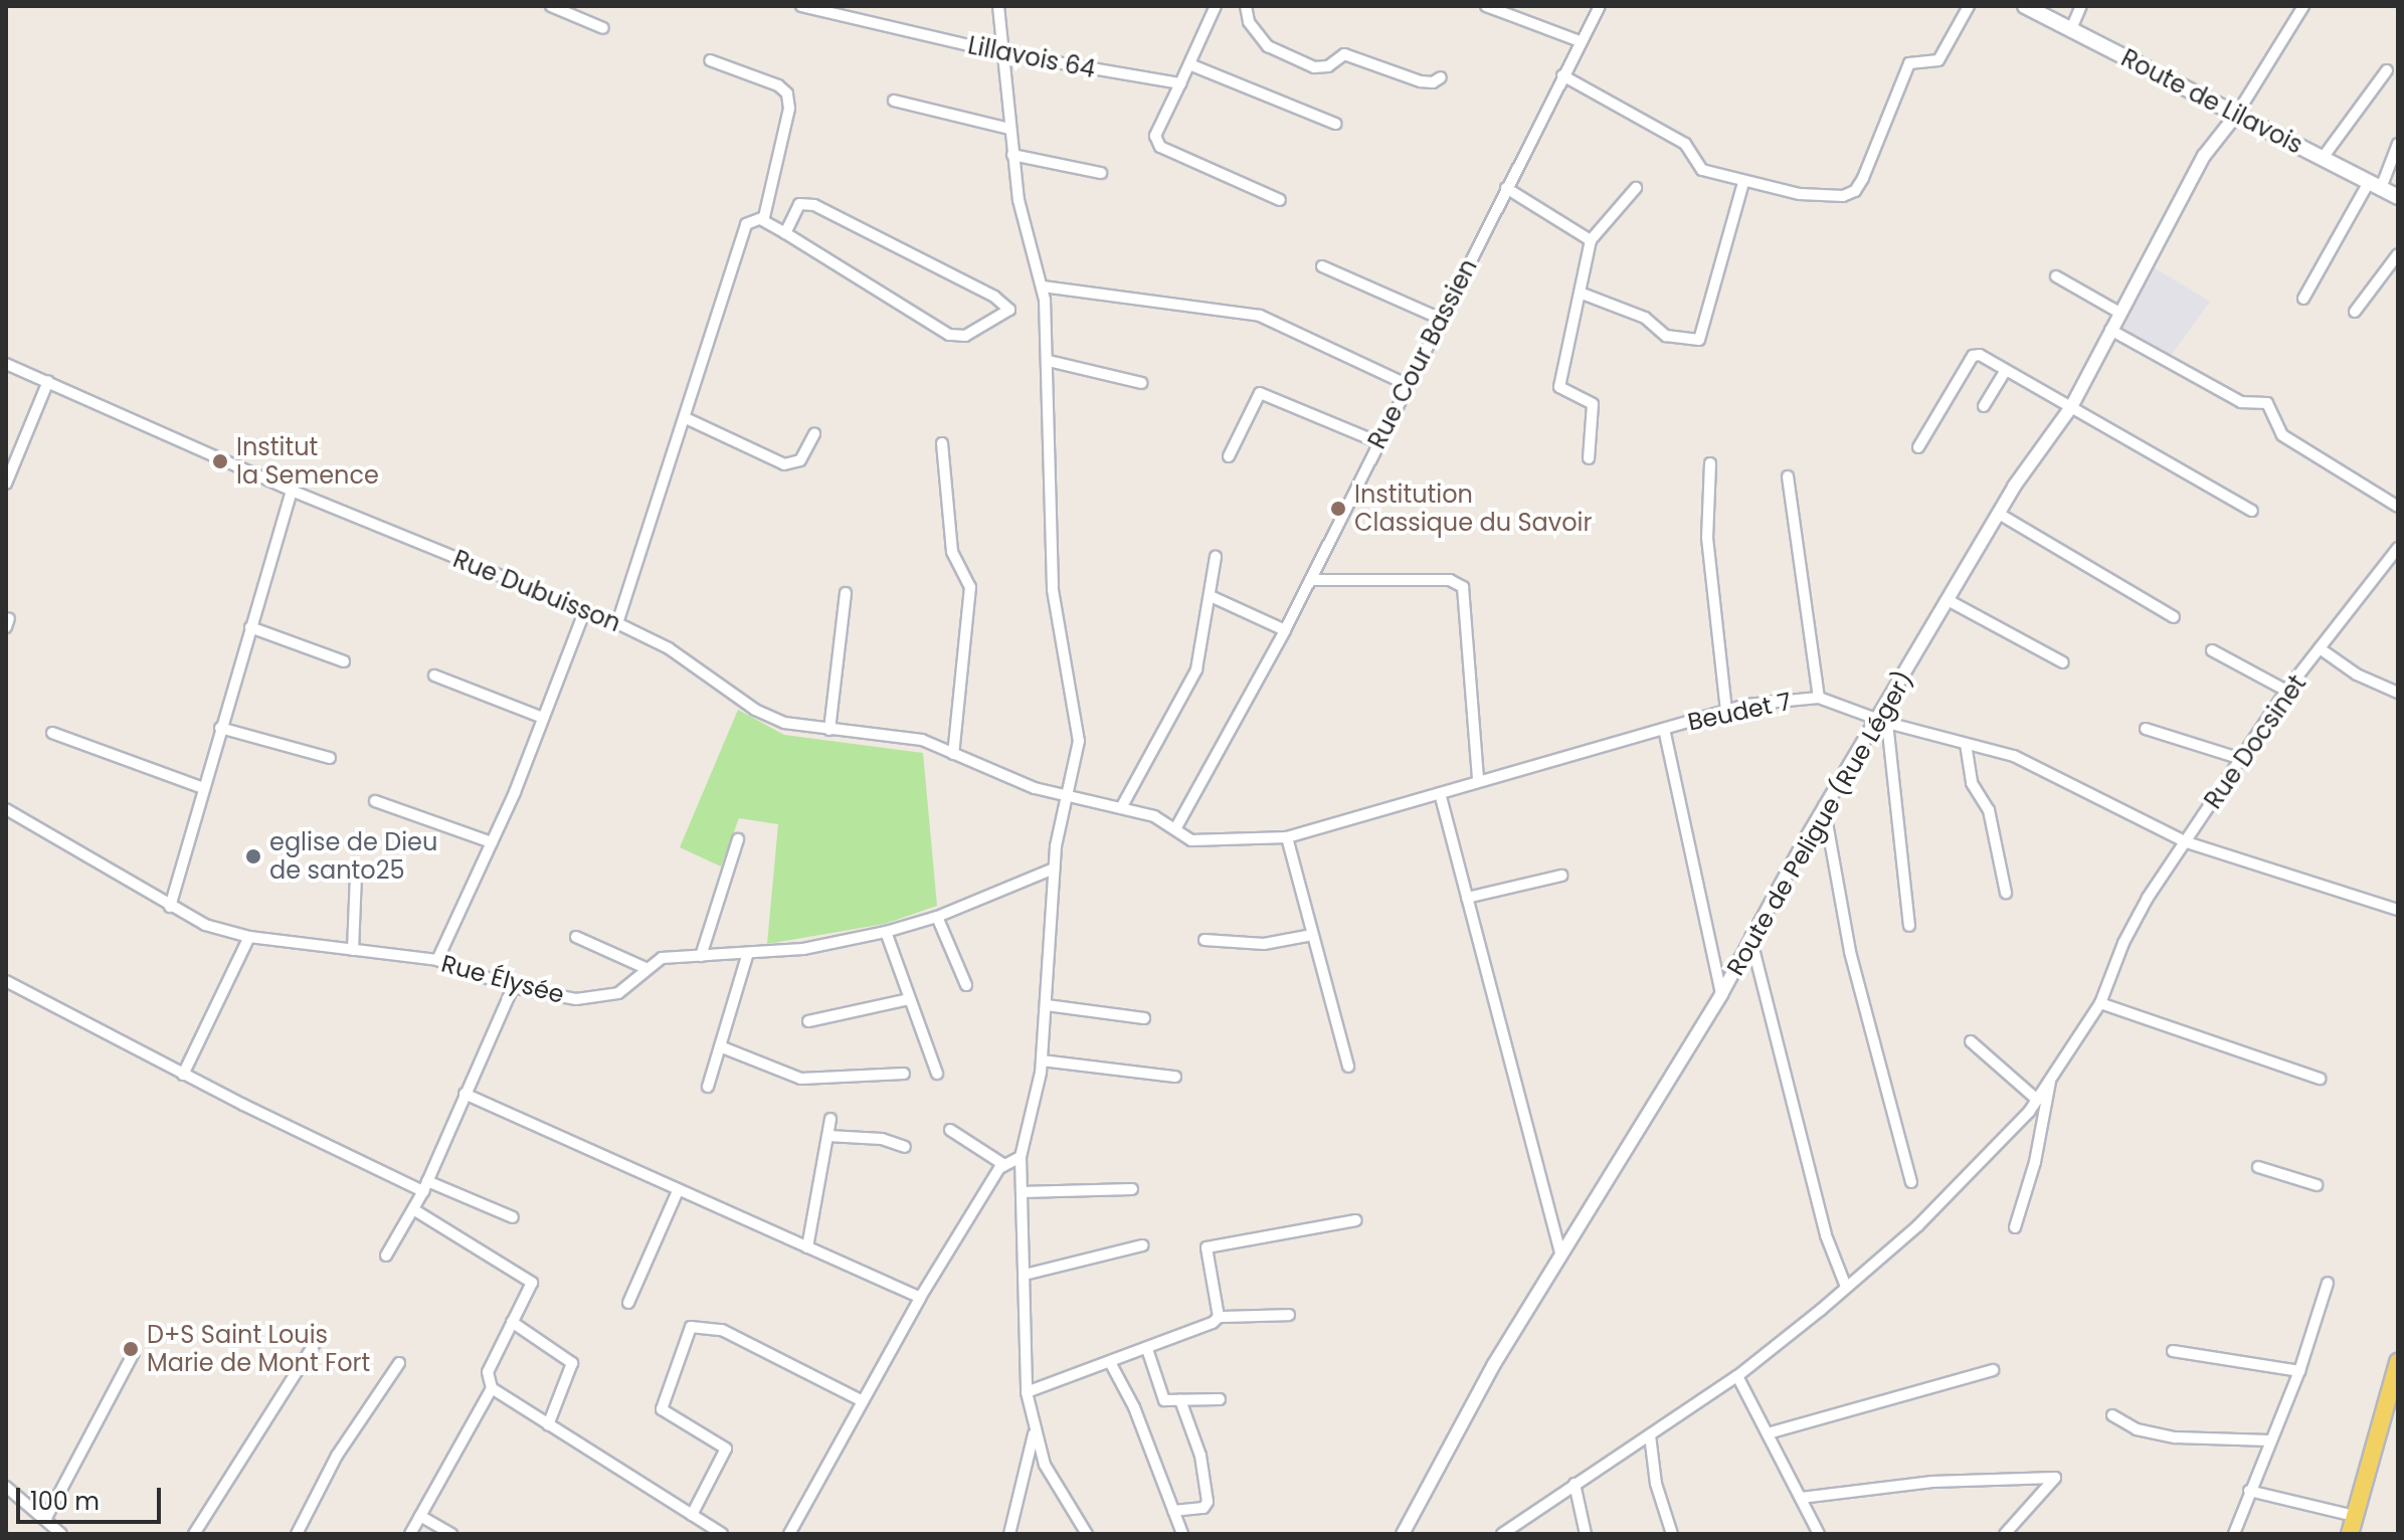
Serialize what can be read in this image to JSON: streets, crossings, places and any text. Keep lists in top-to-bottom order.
{
  "streets": {
    "main road": ["Route de Lilavois"],
    "street": [
      "Lillavois 64",
      "Rue Cour Bassien",
      "Rue Dubuisson",
      "Beudet 7",
      "Rue Docsinet",
      "Route de Peligue (Rue Léger)",
      "Rue Élysée"
    ]
  },
  "crossings": [
    ["Route de Lilavois", "Route de Peligue (Rue Léger)"],
    ["Rue Cour Bassien", "Beudet 7"],
    ["Rue Dubuisson", "Beudet 7"],
    ["Beudet 7", "Rue Docsinet"],
    ["Beudet 7", "Route de Peligue (Rue Léger)"]
  ],
  "places": [
    "Institut la Semence",
    "Institution Classique du Savoir",
    "eglise de Dieu de santo25",
    "D+S Saint Louis Marie de Mont Fort"
  ],
  "scale_bar": "100 m"
}
